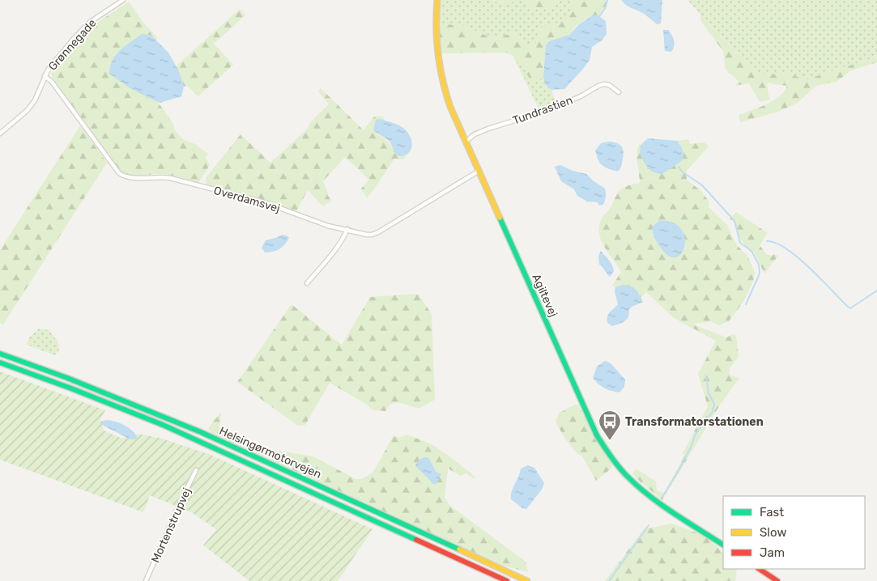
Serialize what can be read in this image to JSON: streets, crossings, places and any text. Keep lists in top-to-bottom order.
{
  "streets": {
    "main road": ["Agiltevej", "Helsingørmotorvejen"],
    "street": [
      "Grønnegade",
      "Tundrastien",
      "Overdamsvej",
      "Mortenstrupvej"
    ]
  },
  "crossings": [
    ["Grønnegade", "Overdamsvej"],
    ["Tundrastien", "Agiltevej"],
    ["Overdamsvej", "Agiltevej"]
  ],
  "places": {
    "bus stop": ["Transformatorstationen"]
  },
  "legend": ["Fast", "Slow", "Jam"]
}
